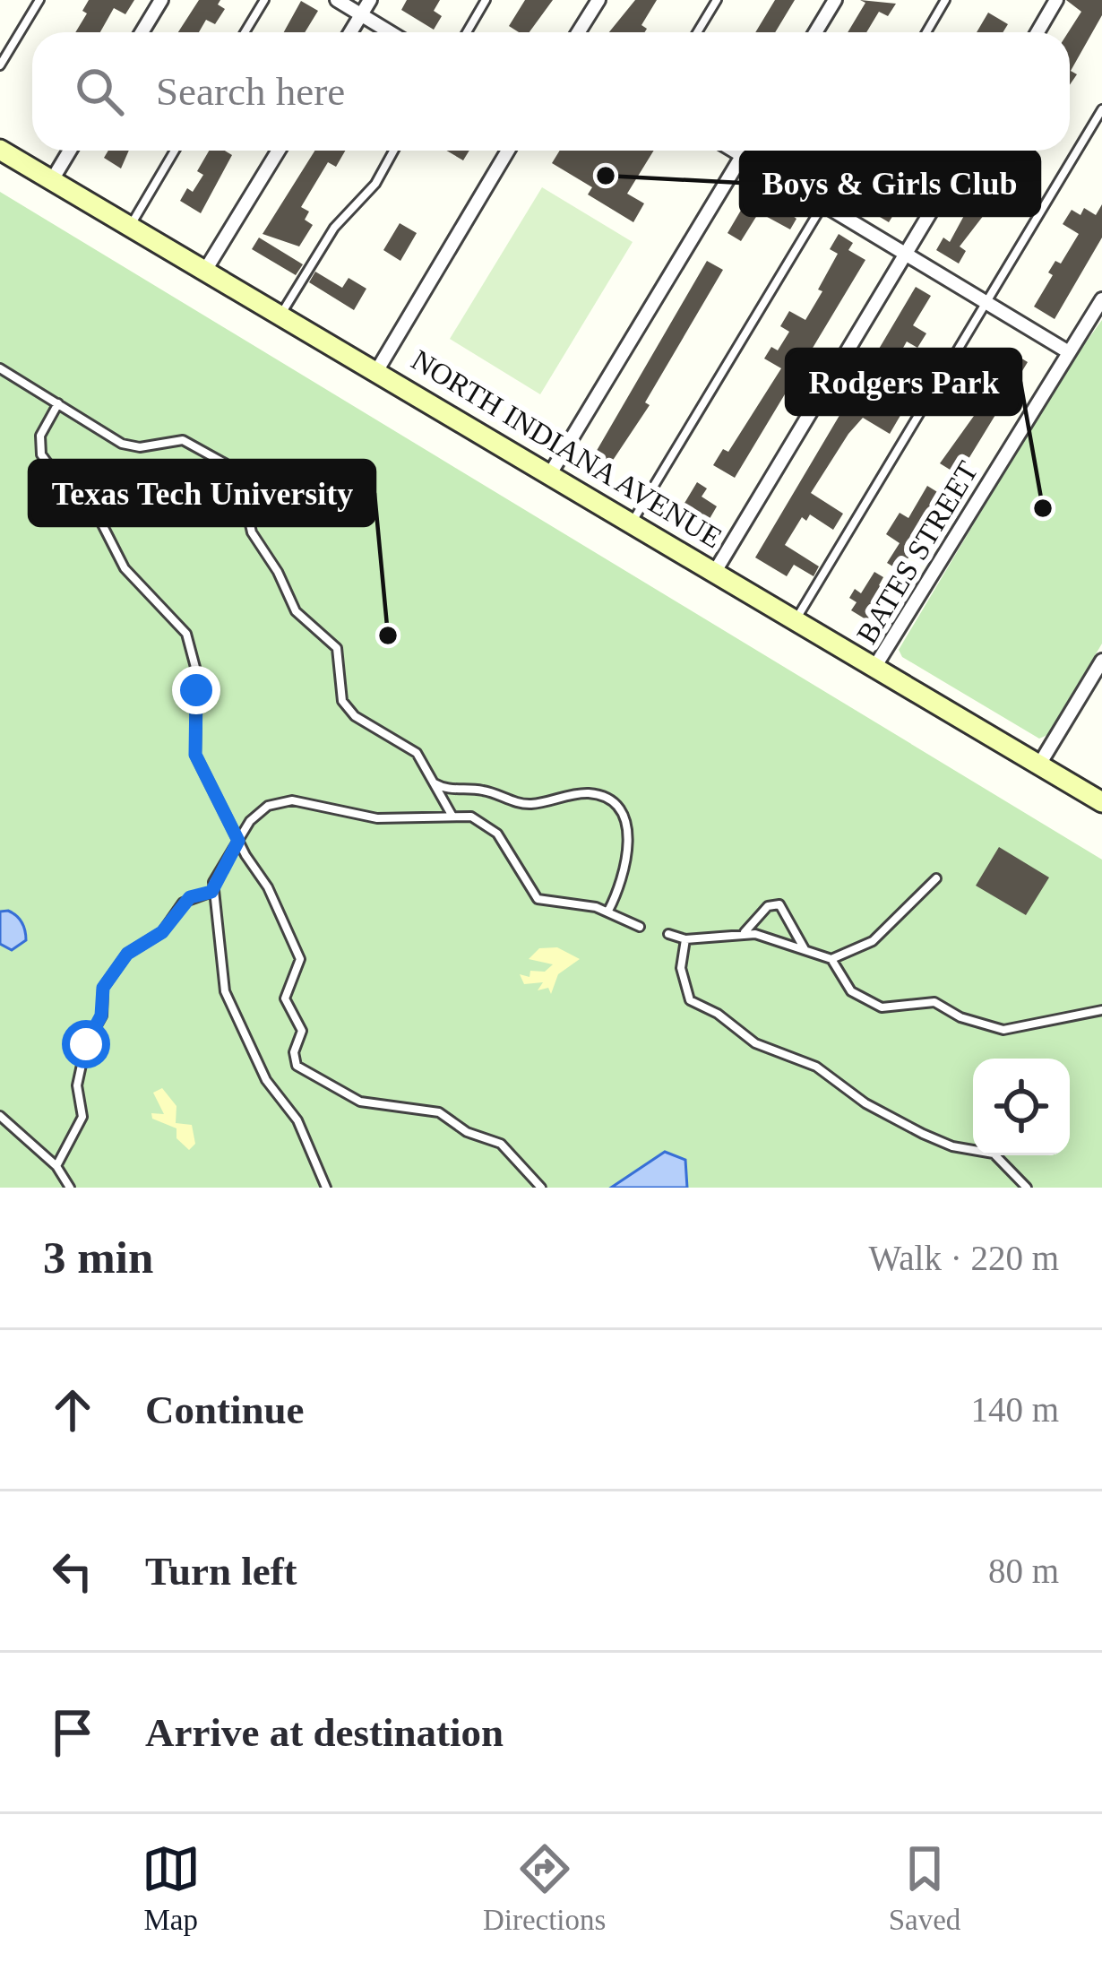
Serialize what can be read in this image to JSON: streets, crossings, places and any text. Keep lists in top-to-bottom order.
{
  "streets": {
    "main road": ["NORTH INDIANA AVENUE"],
    "street": ["BATES STREET"]
  },
  "crossings": [
    ["NORTH INDIANA AVENUE", "BATES STREET"]
  ],
  "places": ["Boys & Girls Club", "Rodgers Park", "Texas Tech University"],
  "page": {
    "search": "Search here",
    "heading": ["3 min", "Walk · 220 m"],
    "list": [
      ["Continue", "140 m"],
      ["Turn left", "80 m"],
      "Arrive at destination"
    ],
    "nav": ["Map", "Directions", "Saved"]
  }
}
